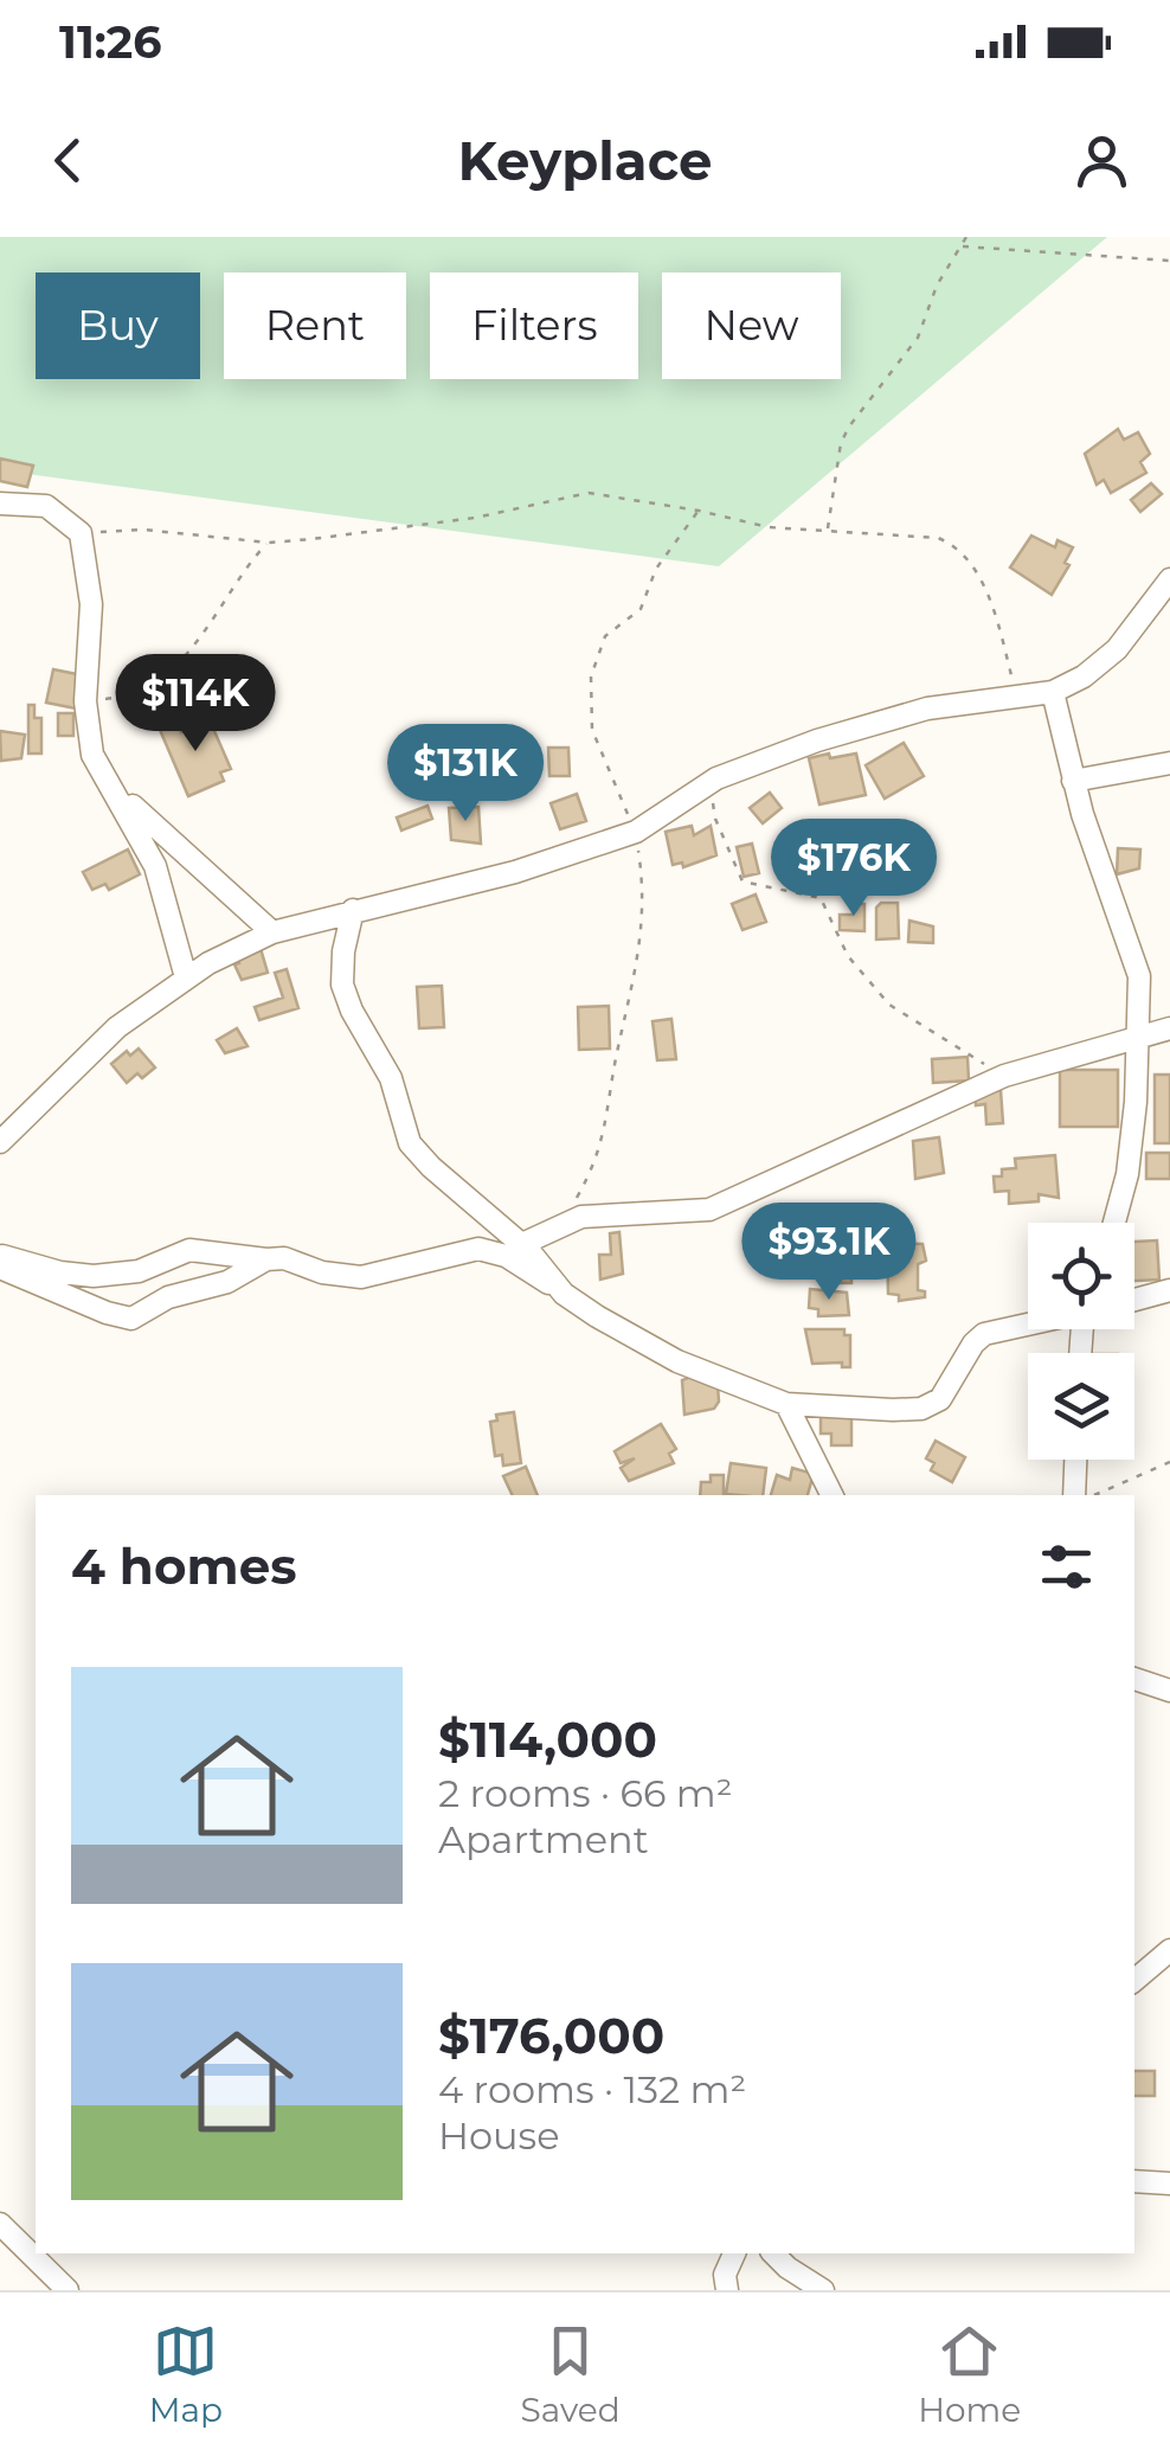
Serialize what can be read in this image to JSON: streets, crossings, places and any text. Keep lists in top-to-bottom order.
{
  "page": {
    "status": "11:26",
    "header": "Keyplace",
    "chip": [
      "Buy",
      "Rent",
      "Filters",
      "New"
    ],
    "price": [
      "$114K",
      "$131K",
      "$176K",
      "$93.1K"
    ],
    "heading": "4 homes",
    "list": [
      {
        "name": "$114,000",
        "note": "2 rooms · 66 m² · Apartment"
      },
      {
        "name": "$176,000",
        "note": "4 rooms · 132 m² · House"
      }
    ],
    "tabs": ["Map", "Saved", "Home"]
  }
}
